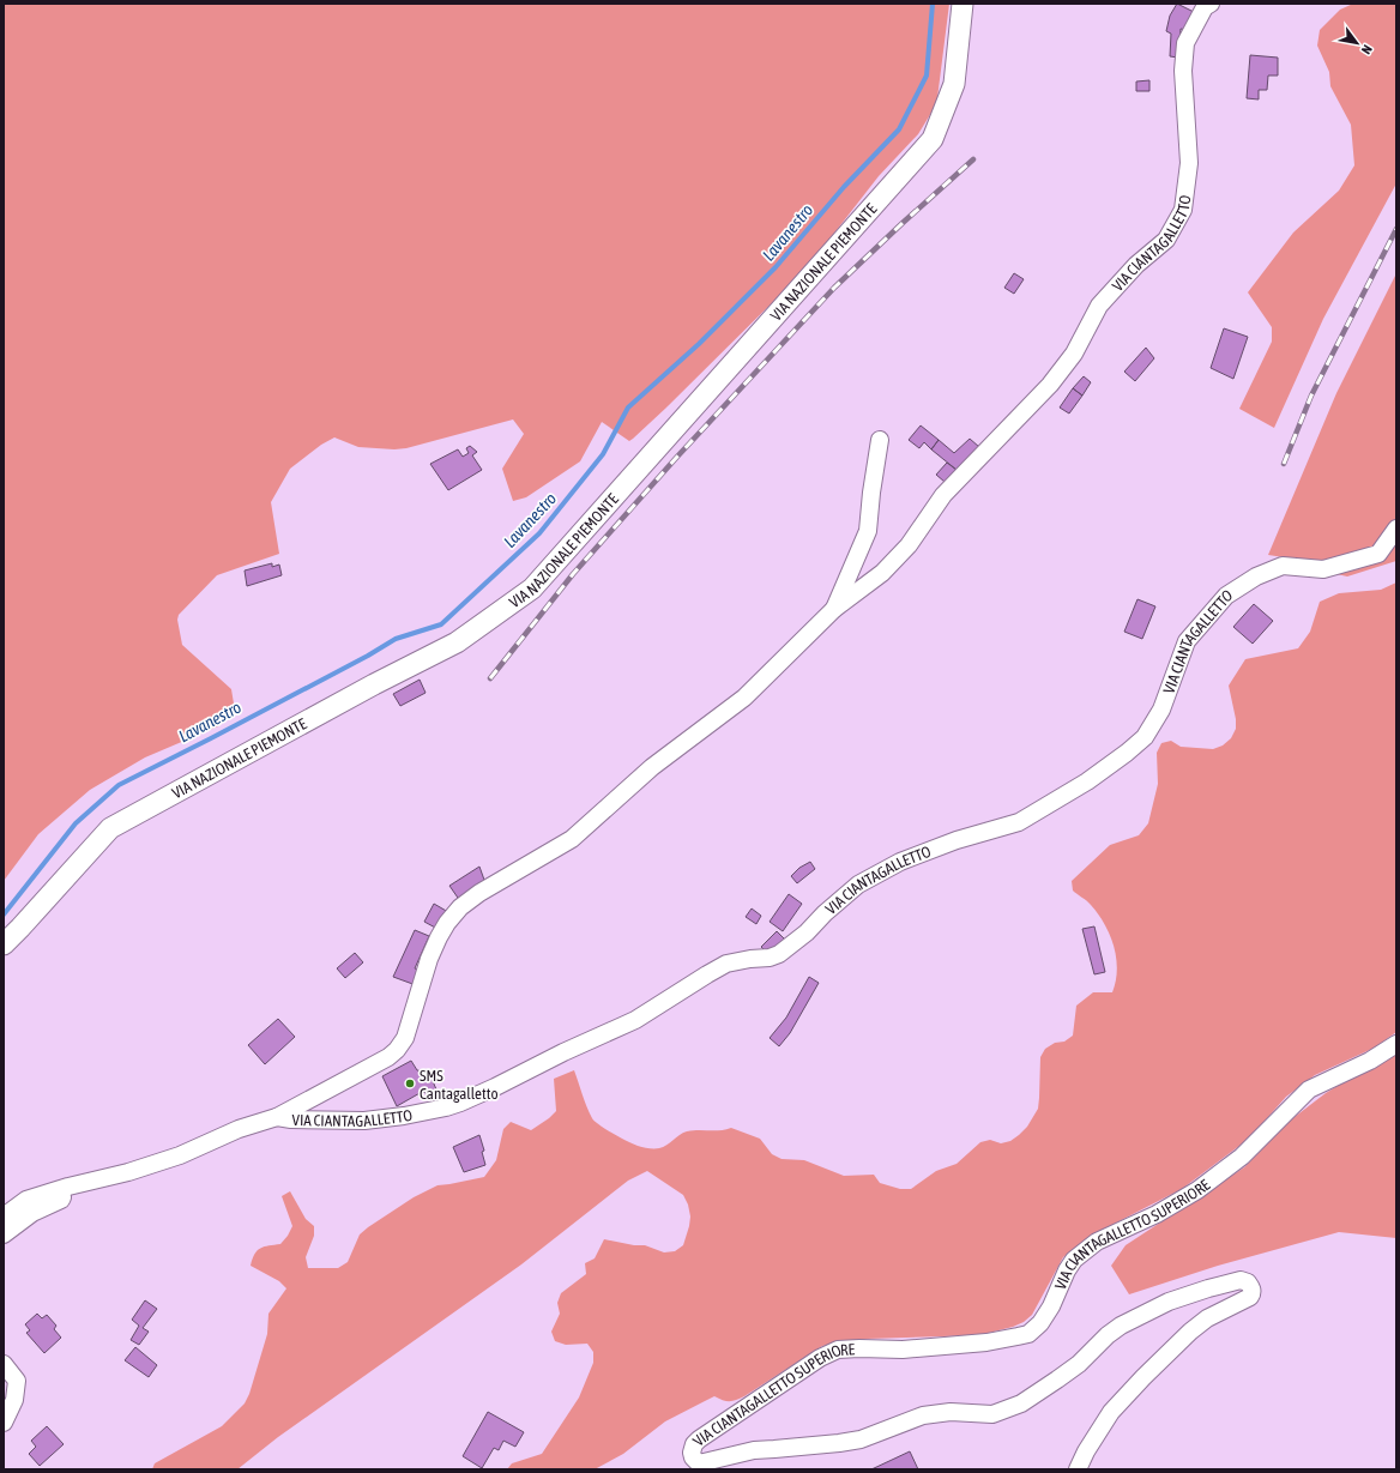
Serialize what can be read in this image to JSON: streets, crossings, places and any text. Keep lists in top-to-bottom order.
{
  "streets": {
    "main road": ["VIA NAZIONALE PIEMONTE"],
    "street": ["VIA CIANTAGALLETTO", "VIA CIANTAGALLETTO SUPERIORE"]
  },
  "water": ["Lavanestro"],
  "places": ["SMS Cantagalletto"],
  "north": "bottom right"
}
